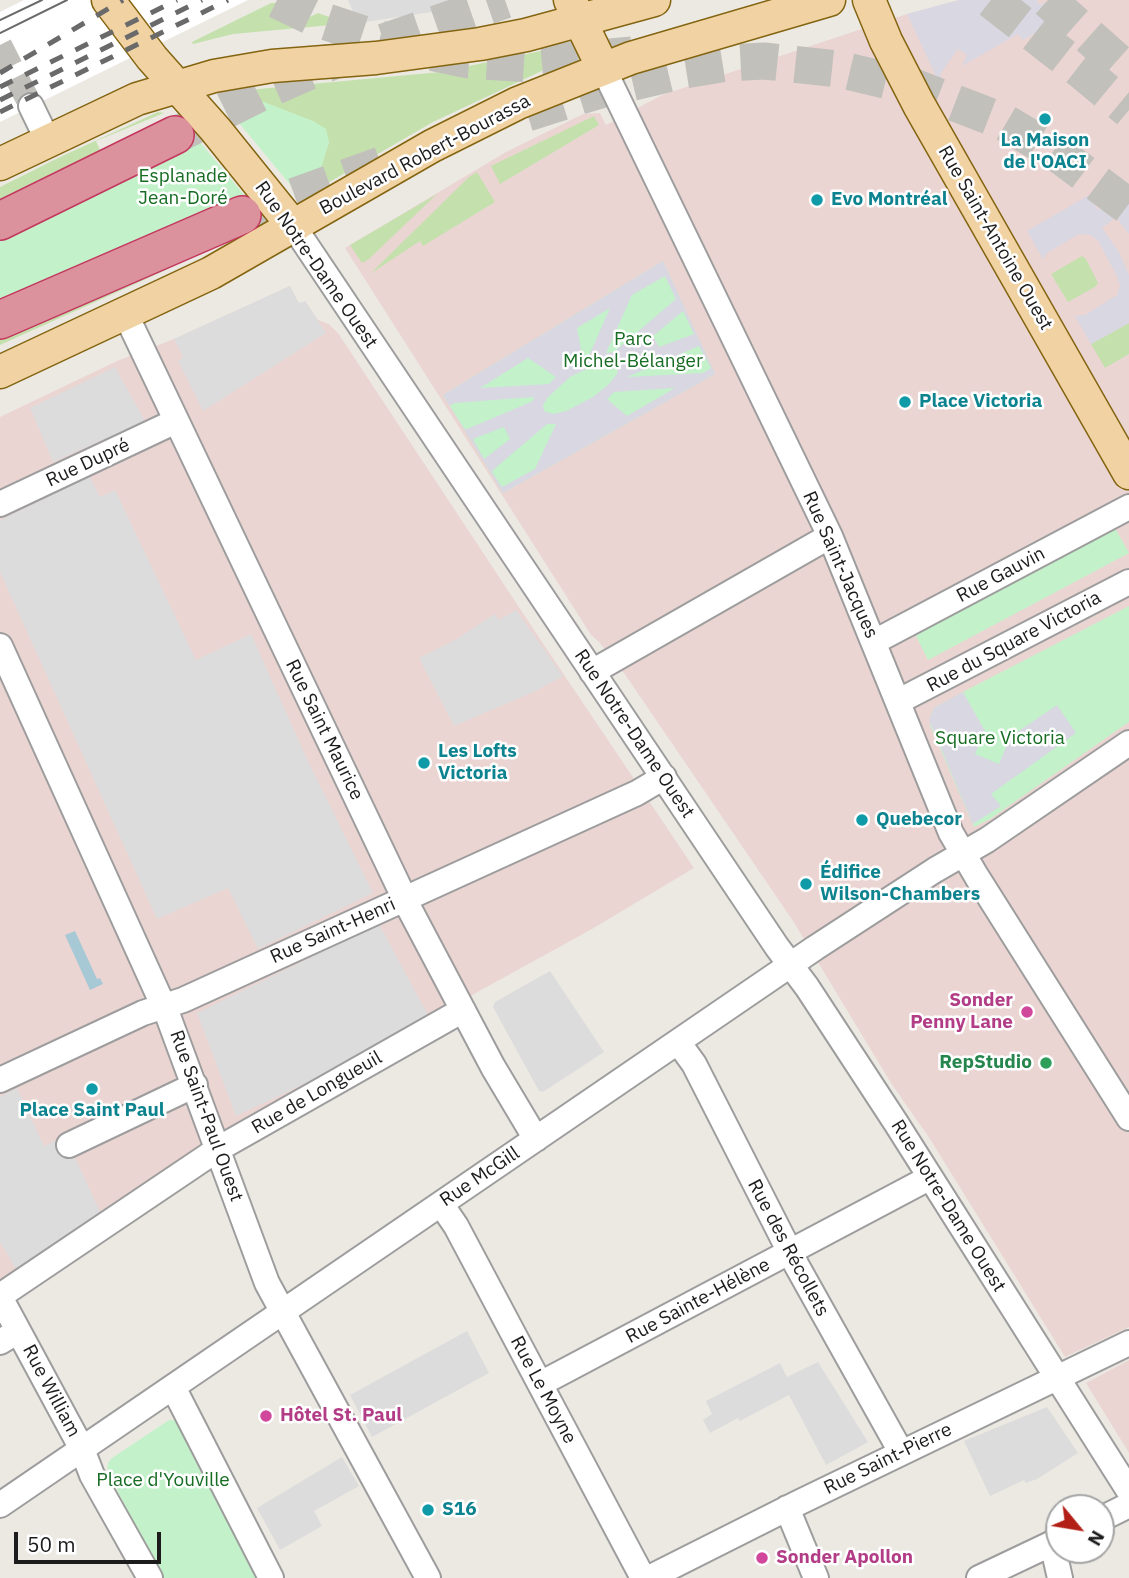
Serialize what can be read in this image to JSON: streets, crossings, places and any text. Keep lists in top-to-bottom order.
{
  "streets": {
    "main road": [
      "Boulevard Robert-Bourassa",
      "Rue Saint-Antoine Ouest",
      "Rue Notre-Dame Ouest",
      "Rue Saint-Jacques"
    ],
    "street": [
      "Rue Dupré",
      "Rue Gauvin",
      "Rue du Square Victoria",
      "Rue Saint Maurice",
      "Rue Saint-Henri",
      "Rue de Longueuil",
      "Rue Saint-Paul Ouest",
      "Rue McGill",
      "Rue des Récollets",
      "Rue Sainte-Hélène",
      "Rue Le Moyne",
      "Rue William",
      "Rue Saint-Pierre"
    ]
  },
  "crossings": [
    ["Boulevard Robert-Bourassa", "Rue Notre-Dame Ouest"],
    ["Boulevard Robert-Bourassa", "Rue Saint-Jacques"],
    ["Boulevard Robert-Bourassa", "Rue Saint Maurice"],
    ["Rue Notre-Dame Ouest", "Rue Saint-Henri"],
    ["Rue Notre-Dame Ouest", "Rue McGill"],
    ["Rue Notre-Dame Ouest", "Rue Sainte-Hélène"],
    ["Rue Notre-Dame Ouest", "Rue Saint-Pierre"],
    ["Rue Dupré", "Rue Saint Maurice"],
    ["Rue Saint-Jacques", "Rue Gauvin"],
    ["Rue Saint-Jacques", "Rue du Square Victoria"],
    ["Rue Saint-Jacques", "Rue McGill"],
    ["Rue Saint Maurice", "Rue Saint-Henri"],
    ["Rue Saint Maurice", "Rue de Longueuil"],
    ["Rue Saint Maurice", "Rue McGill"],
    ["Rue Saint-Henri", "Rue Saint-Paul Ouest"],
    ["Rue de Longueuil", "Rue Saint-Paul Ouest"],
    ["Rue de Longueuil", "Rue William"],
    ["Rue Saint-Paul Ouest", "Rue McGill"],
    ["Rue McGill", "Rue des Récollets"],
    ["Rue McGill", "Rue Le Moyne"],
    ["Rue McGill", "Rue William"],
    ["Rue des Récollets", "Rue Sainte-Hélène"],
    ["Rue des Récollets", "Rue Saint-Pierre"],
    ["Rue Sainte-Hélène", "Rue Le Moyne"]
  ],
  "parks": [
    "Esplanade Jean-Doré",
    "Parc Michel-Bélanger",
    "Square Victoria",
    "Place d'Youville"
  ],
  "places": [
    "La Maison de l'OACI",
    "Evo Montréal",
    "Place Victoria",
    "Les Lofts Victoria",
    "Quebecor",
    "Édifice Wilson-Chambers",
    "Sonder Penny Lane",
    "RepStudio",
    "Place Saint Paul",
    "Hôtel St. Paul",
    "S16",
    "Sonder Apollon"
  ],
  "scale_bar": "50 m",
  "north": "bottom right"
}
